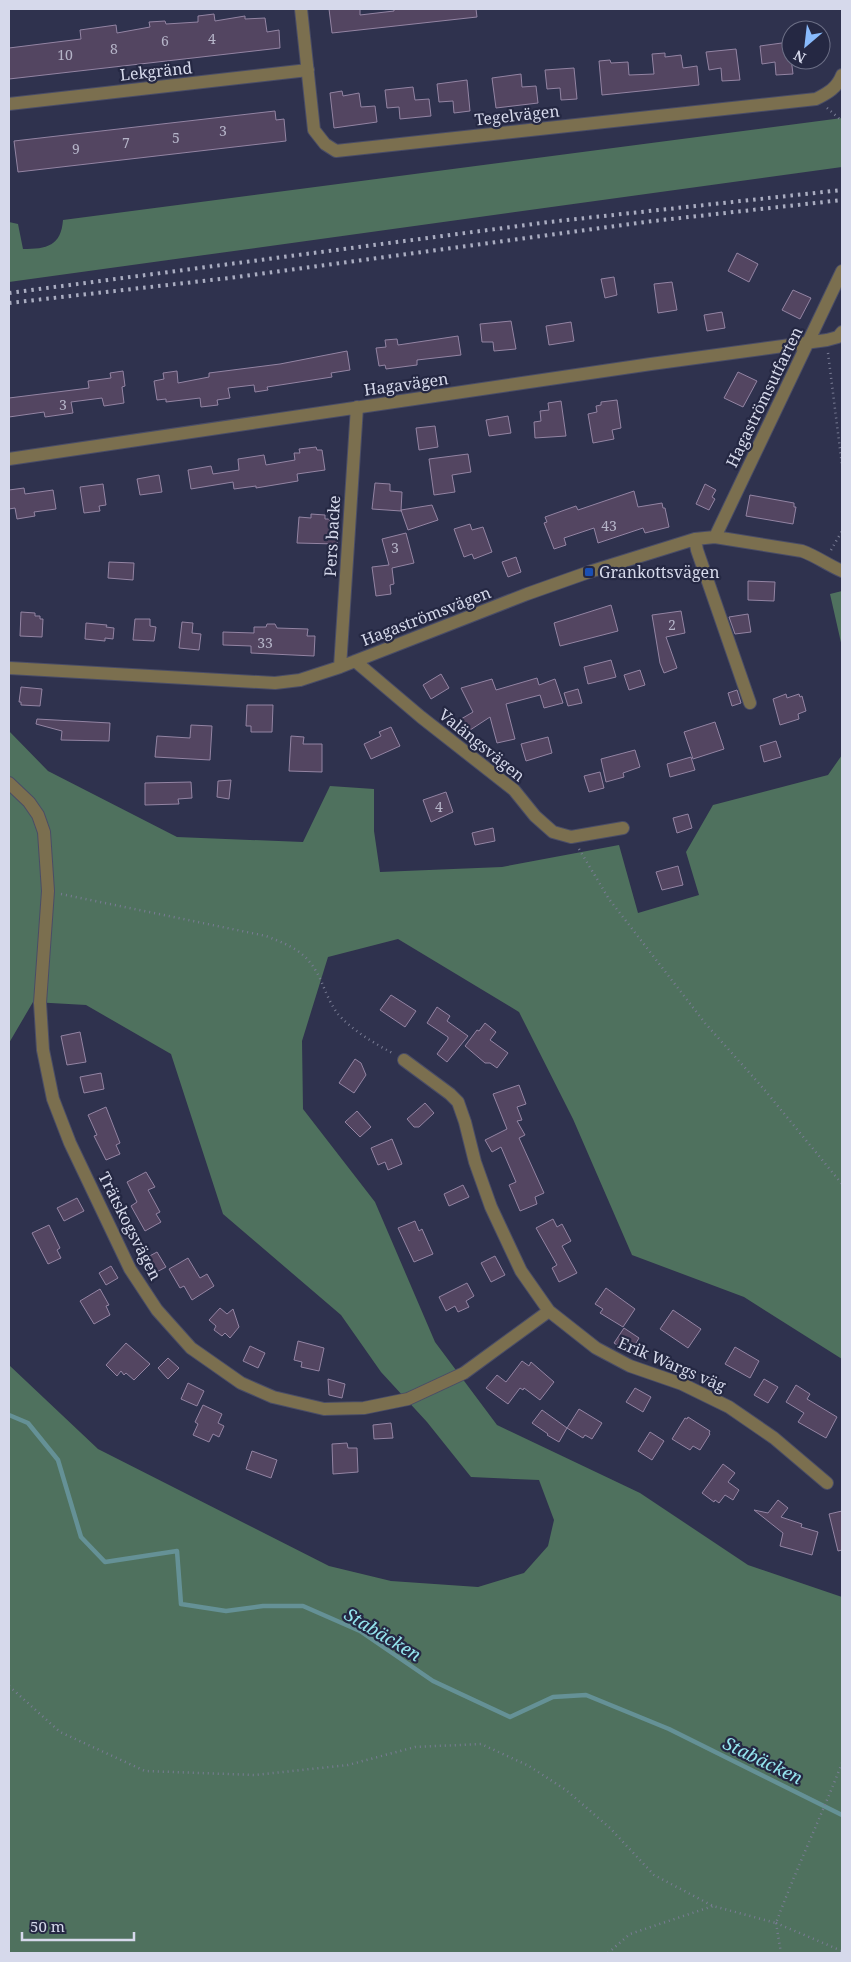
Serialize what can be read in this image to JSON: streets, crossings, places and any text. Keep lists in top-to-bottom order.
{
  "streets": {
    "street": [
      "Lekgränd",
      "Tegelvägen",
      "Hagavägen",
      "Hagaströmsutfarten",
      "Pers backe",
      "Hagaströmsvägen",
      "Valängsvägen",
      "Trätskogsvägen",
      "Erik Wargs väg"
    ]
  },
  "crossings": [
    ["Lekgränd", "Tegelvägen"],
    ["Hagavägen", "Hagaströmsutfarten"],
    ["Hagavägen", "Pers backe"],
    ["Hagaströmsutfarten", "Hagaströmsvägen"],
    ["Pers backe", "Hagaströmsvägen"],
    ["Hagaströmsvägen", "Valängsvägen"],
    ["Trätskogsvägen", "Erik Wargs väg"]
  ],
  "water": ["Stabäcken"],
  "places": {
    "transit": ["Grankottsvägen"]
  },
  "house_numbers": [
    "4",
    "6",
    "8",
    "10",
    "3",
    "5",
    "7",
    "9",
    "3",
    "43",
    "3",
    "2",
    "33",
    "4"
  ],
  "scale_bar": "50 m",
  "north": "bottom left"
}
